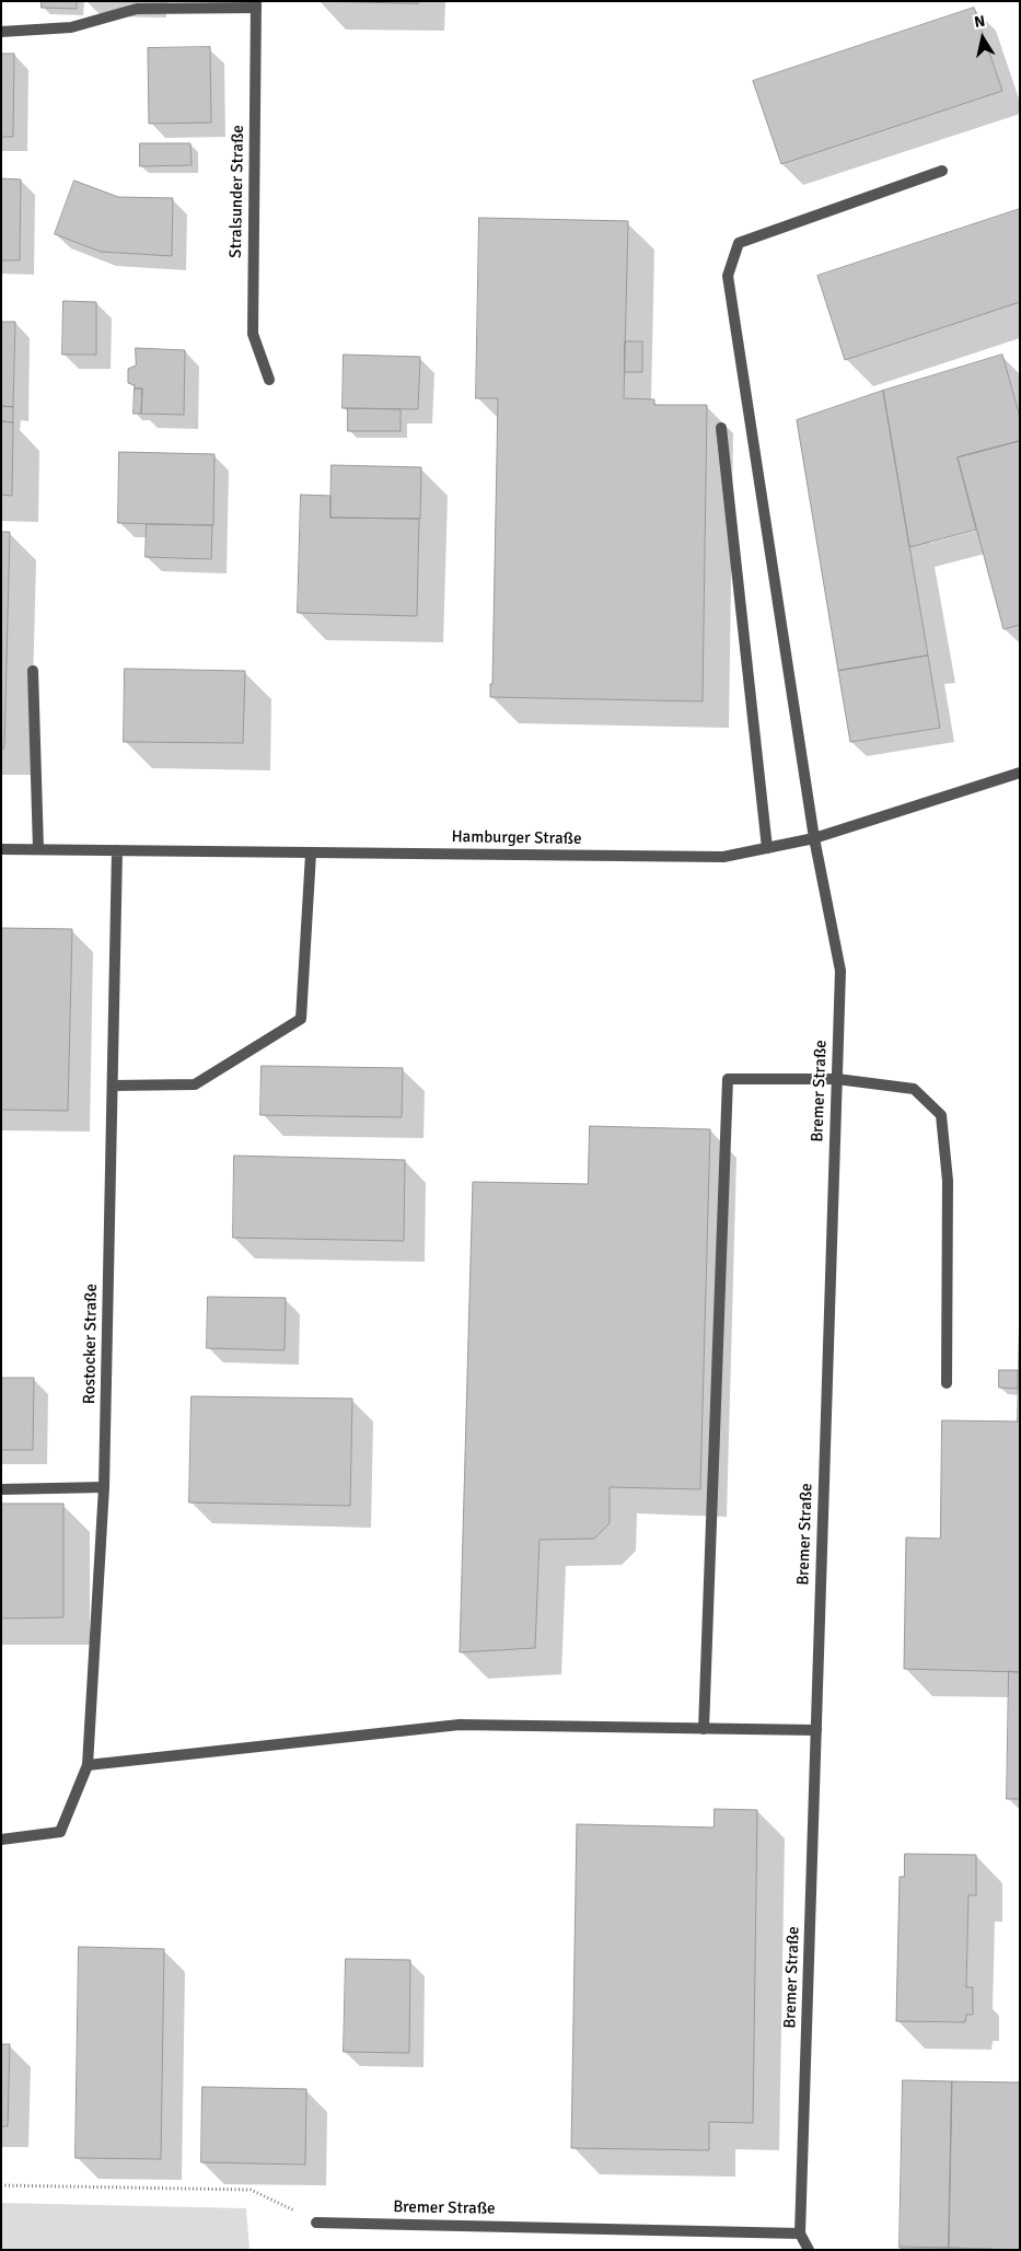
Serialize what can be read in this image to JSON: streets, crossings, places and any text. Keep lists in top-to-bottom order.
{
  "streets": {
    "street": [
      "Stralsunder Straße",
      "Hamburger Straße",
      "Bremer Straße",
      "Rostocker Straße"
    ]
  },
  "crossings": [
    ["Hamburger Straße", "Bremer Straße"],
    ["Hamburger Straße", "Rostocker Straße"]
  ],
  "north": "top"
}
